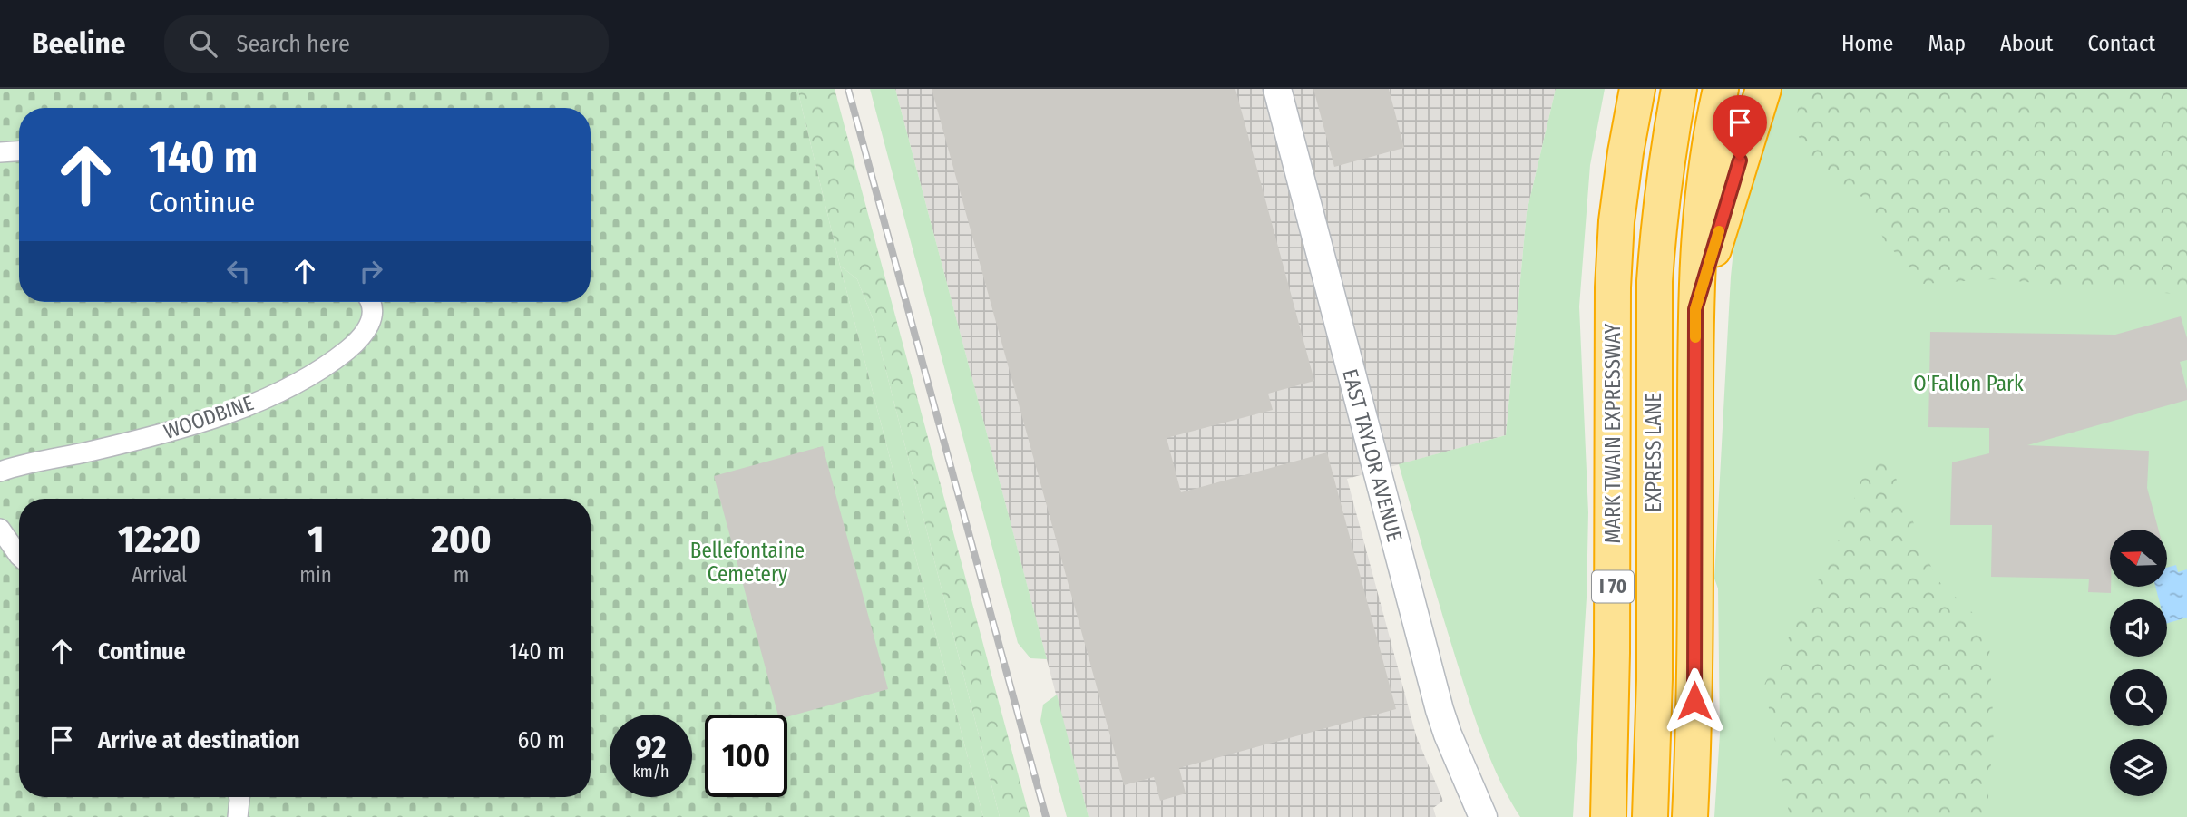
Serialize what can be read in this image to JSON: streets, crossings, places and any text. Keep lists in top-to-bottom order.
{
  "streets": {
    "highway": ["MARK TWAIN EXPRESSWAY", "EXPRESS LANE", "I 70"],
    "street": ["WOODBINE", "EAST TAYLOR AVENUE"]
  },
  "parks": ["O'Fallon Park", "Bellefontaine Cemetery"],
  "north": "left",
  "page": {
    "header": "Beeline",
    "search": "Search here",
    "nav": [
      "Home",
      "Map",
      "About",
      "Contact"
    ],
    "turn": ["140 m", "Continue"],
    "eta": [
      "12:20",
      "Arrival",
      "1",
      "min",
      "200",
      "m"
    ],
    "list": [
      {
        "name": "Continue",
        "value": "140 m"
      },
      {
        "name": "Arrive at destination",
        "value": "60 m"
      }
    ],
    "speed": "92 km/h",
    "limit": "100"
  }
}
